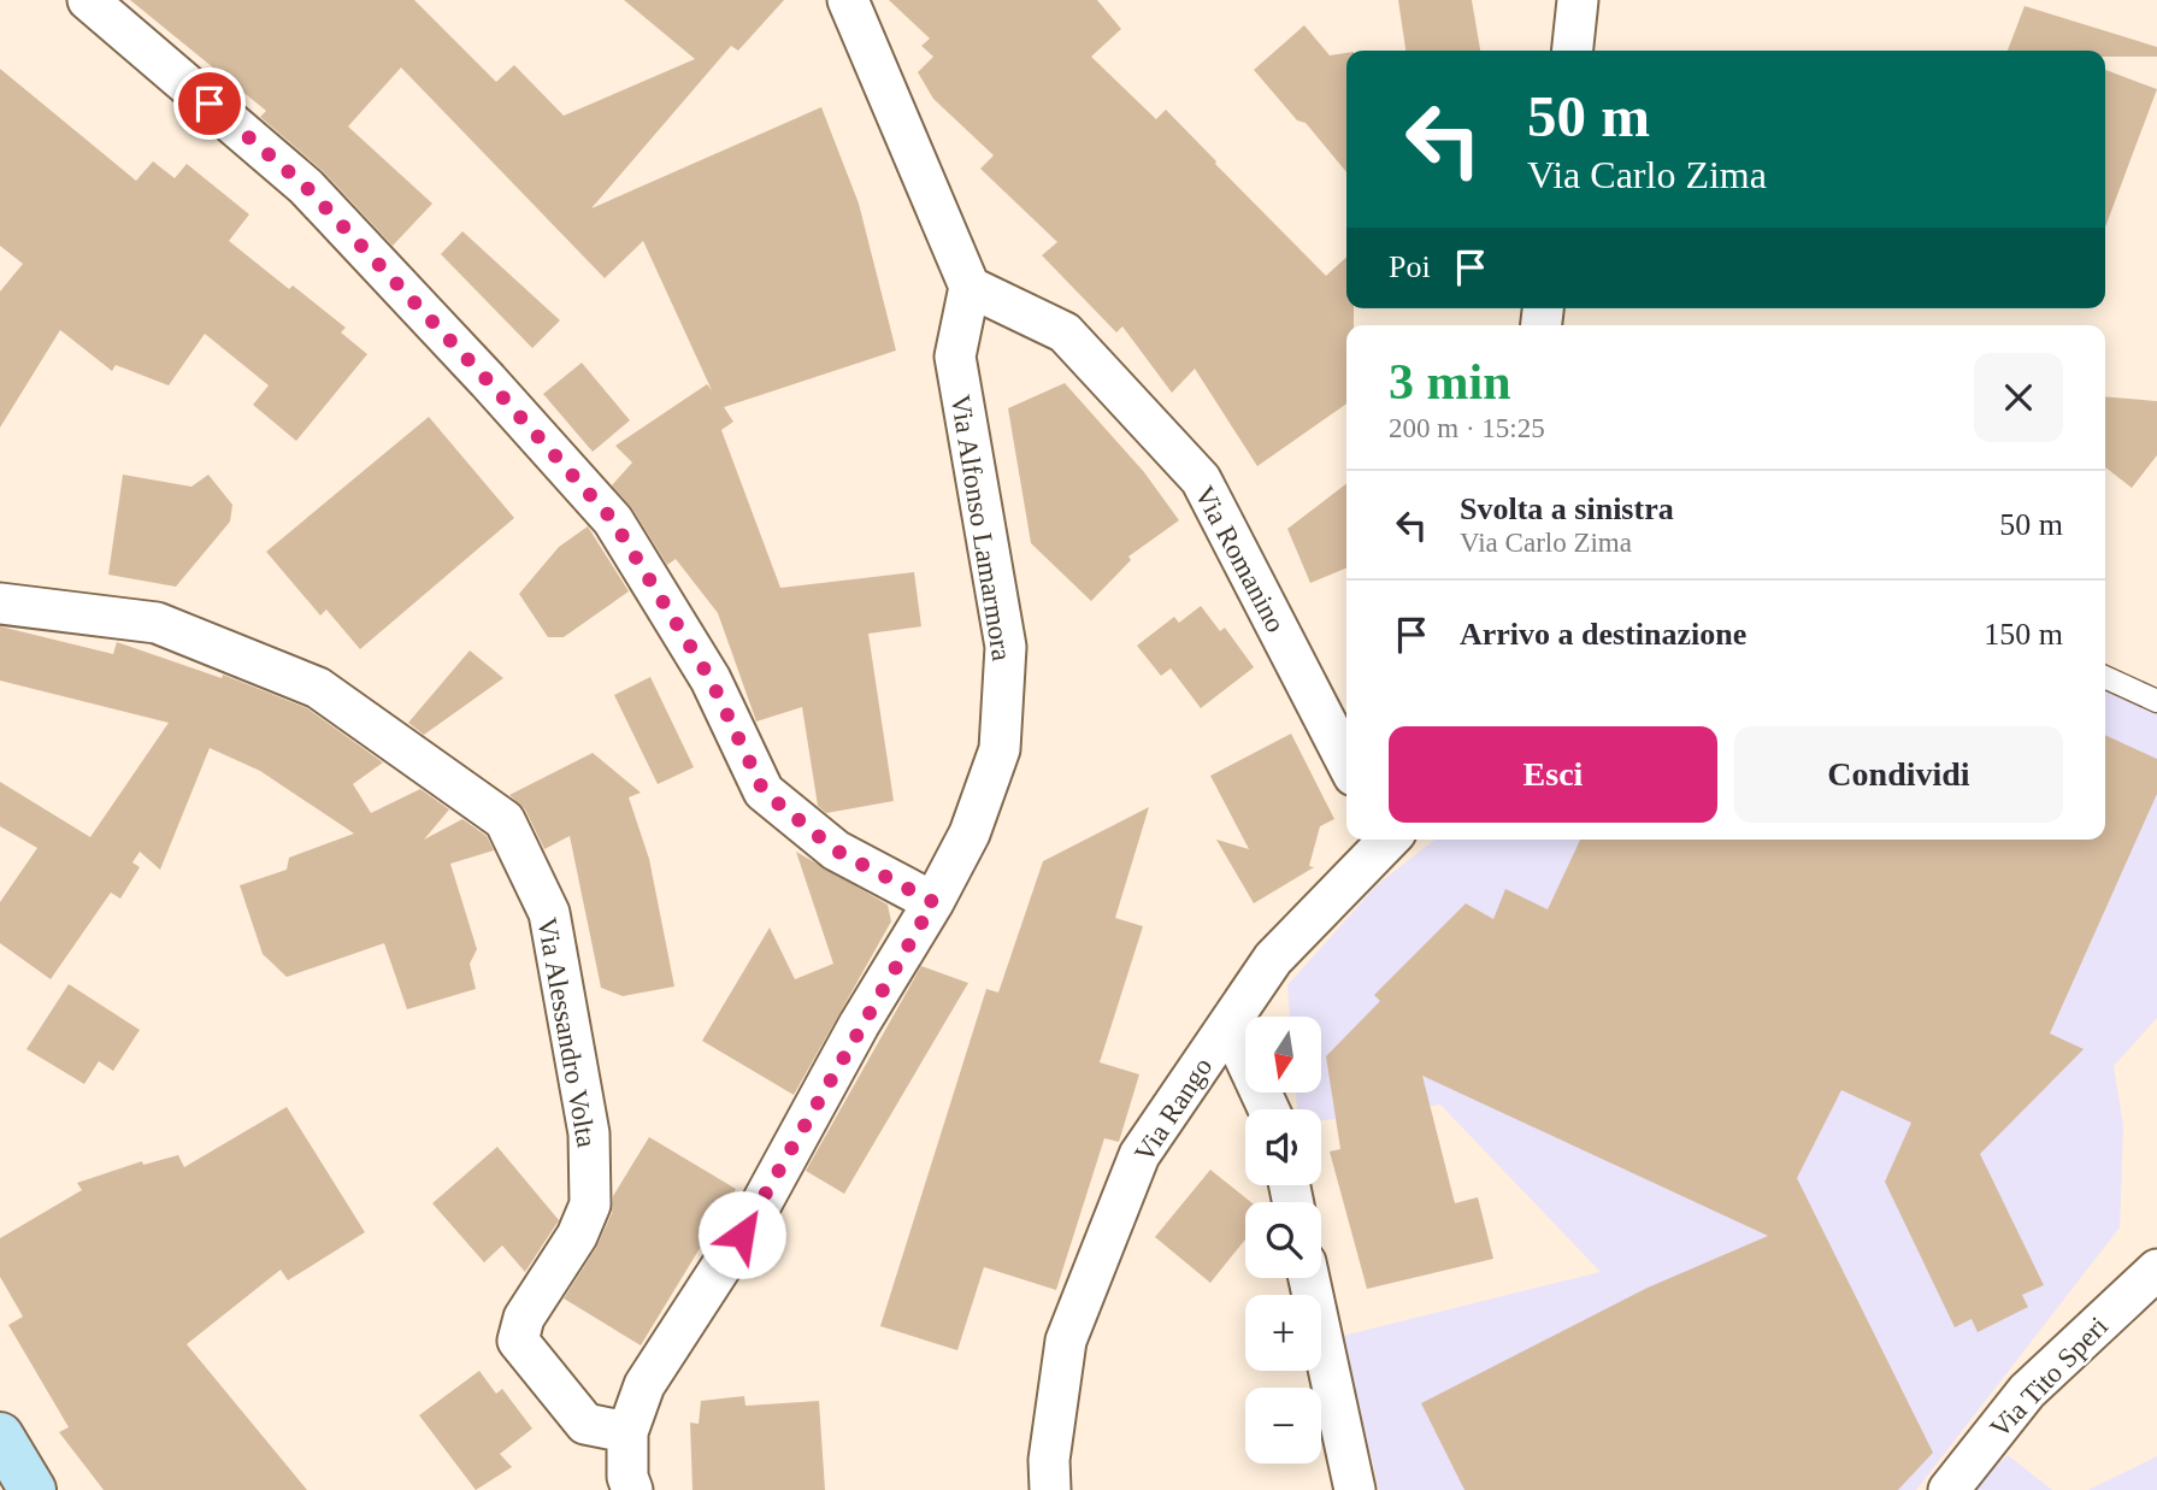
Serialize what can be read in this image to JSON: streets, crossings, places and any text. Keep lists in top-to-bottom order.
{
  "streets": {
    "street": [
      "Via Alfonso Lamarmora",
      "Via Romanino",
      "Via Alessandro Volta",
      "Via Rango",
      "Via Tito Speri"
    ]
  },
  "crossings": [
    ["Via Alfonso Lamarmora", "Via Romanino"],
    ["Via Alfonso Lamarmora", "Via Alessandro Volta"]
  ],
  "north": "bottom",
  "page": {
    "turn": ["50 m", "Via Carlo Zima"],
    "then": "Poi",
    "heading": ["3 min", "200 m · 15:25"],
    "list": [
      {
        "name": "Svolta a sinistra",
        "note": "Via Carlo Zima",
        "value": "50 m"
      },
      {
        "name": "Arrivo a destinazione",
        "value": "150 m"
      }
    ],
    "buttons": ["Esci", "Condividi"],
    "map_buttons": ["+", "−"]
  }
}
